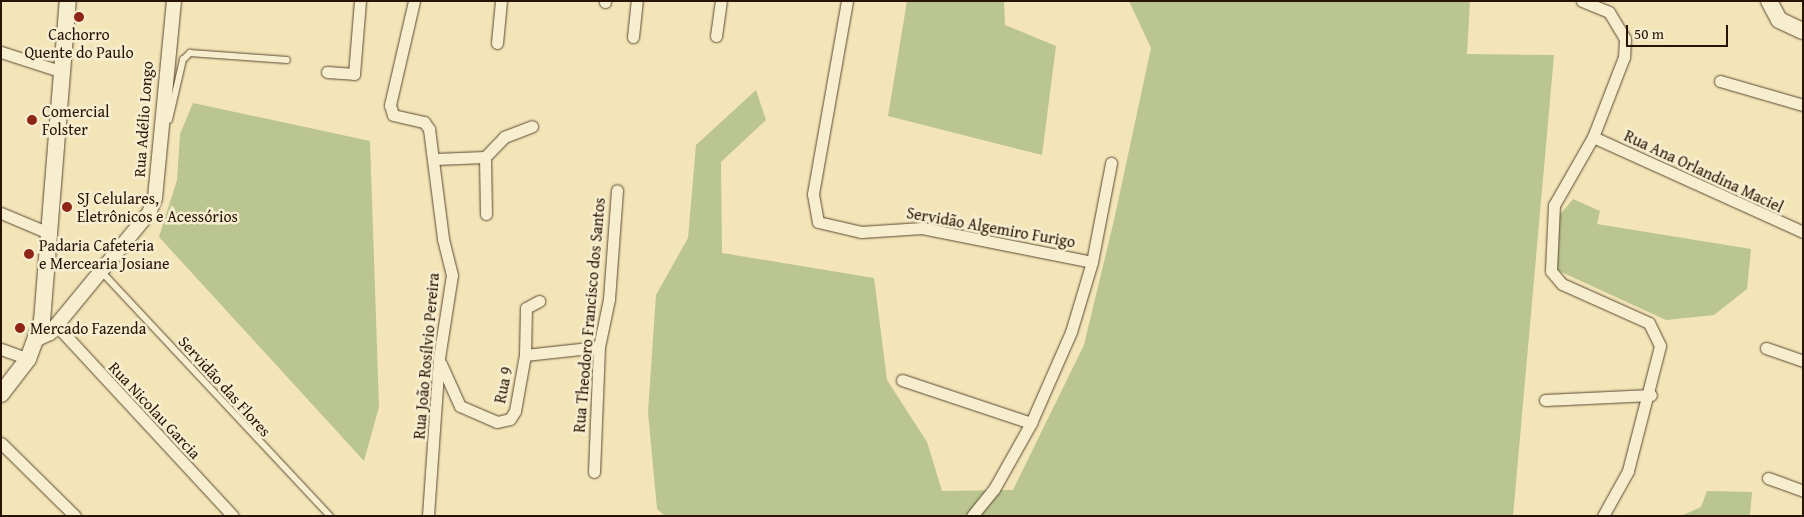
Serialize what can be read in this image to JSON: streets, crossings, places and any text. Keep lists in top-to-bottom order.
{
  "streets": {
    "street": [
      "Rua Adélio Longo",
      "Rua Ana Orlandina Maciel",
      "Servidão Algemiro Furigo",
      "Rua Theodoro Francisco dos Santos",
      "Rua João Rosílvio Pereira",
      "Rua 9",
      "Rua Nicolau Garcia"
    ],
    "lane": ["Servidão das Flores"]
  },
  "crossings": [
    ["Rua Adélio Longo", "Servidão das Flores"],
    ["Rua Adélio Longo", "Rua Nicolau Garcia"],
    ["Rua Theodoro Francisco dos Santos", "Rua 9"],
    ["Rua João Rosílvio Pereira", "Rua 9"]
  ],
  "places": [
    "Cachorro Quente do Paulo",
    "Comercial Folster",
    "SJ Celulares, Eletrônicos e Acessórios",
    "Padaria Cafeteria e Mercearia Josiane",
    "Mercado Fazenda"
  ],
  "scale_bar": "50 m"
}
